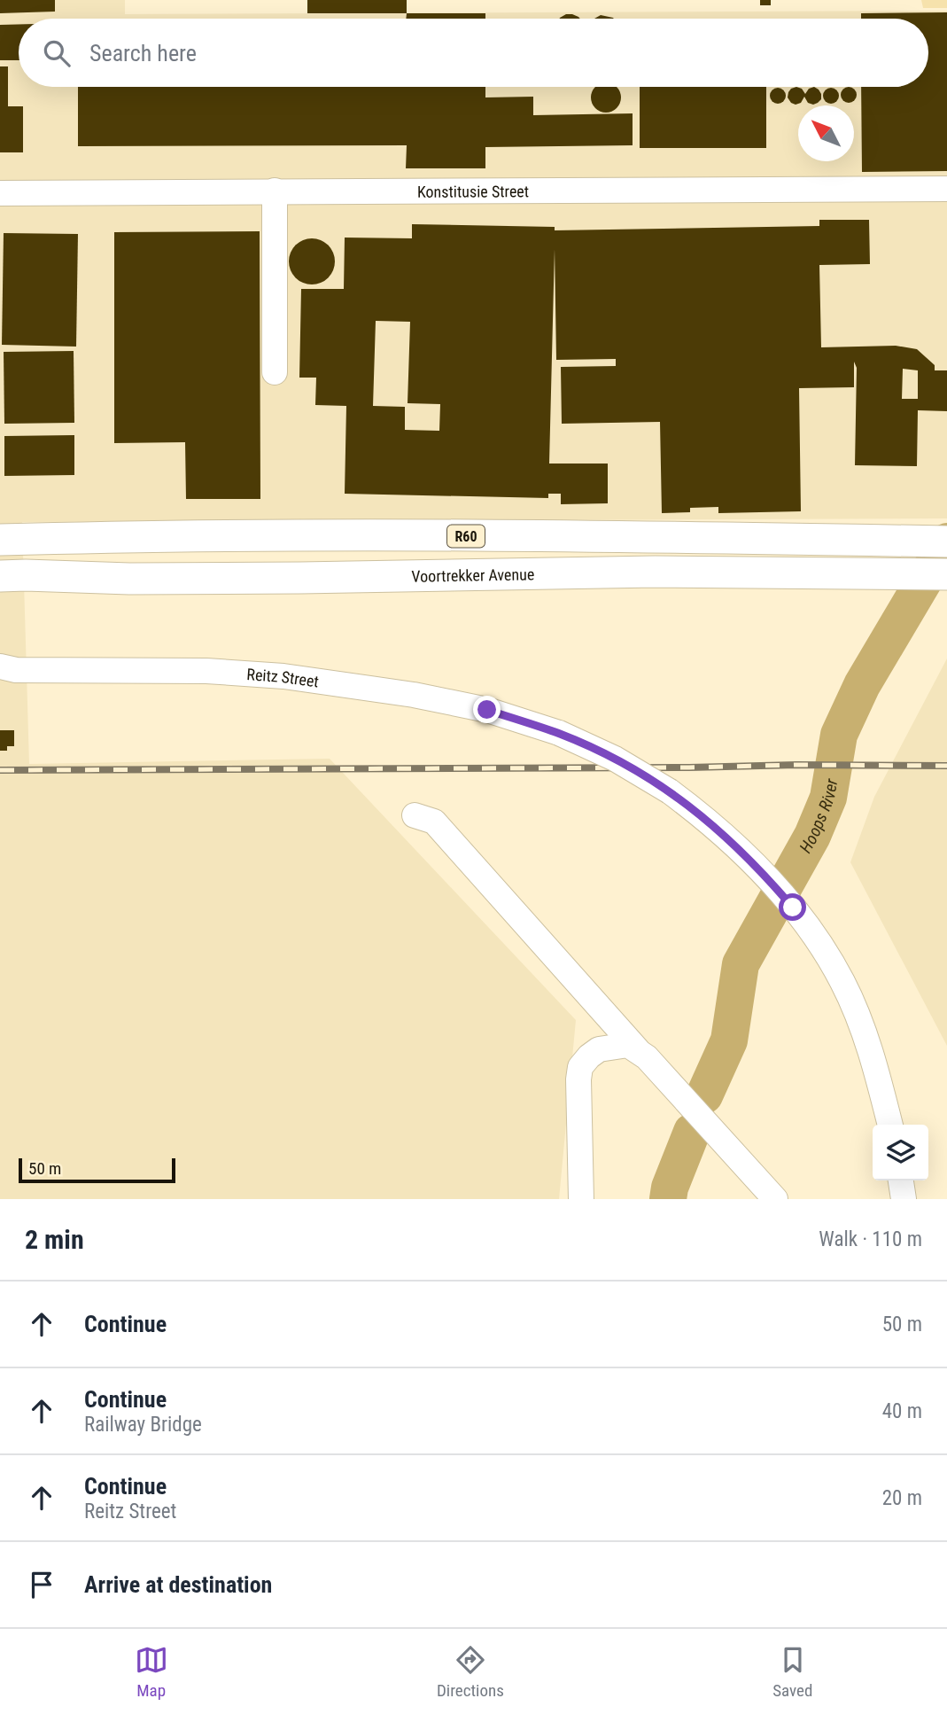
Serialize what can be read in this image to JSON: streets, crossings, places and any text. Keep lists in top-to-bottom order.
{
  "streets": {
    "main road": ["R60", "Voortrekker Avenue"],
    "street": ["Konstitusie Street", "Reitz Street"]
  },
  "water": ["Hoops River"],
  "scale_bar": "50 m",
  "north": "top left",
  "page": {
    "search": "Search here",
    "scale": "50 m",
    "heading": ["2 min", "Walk · 110 m"],
    "list": [
      ["Continue", "50 m"],
      ["Continue", "Railway Bridge", "40 m"],
      ["Continue", "Reitz Street", "20 m"],
      "Arrive at destination"
    ],
    "nav": ["Map", "Directions", "Saved"]
  }
}
